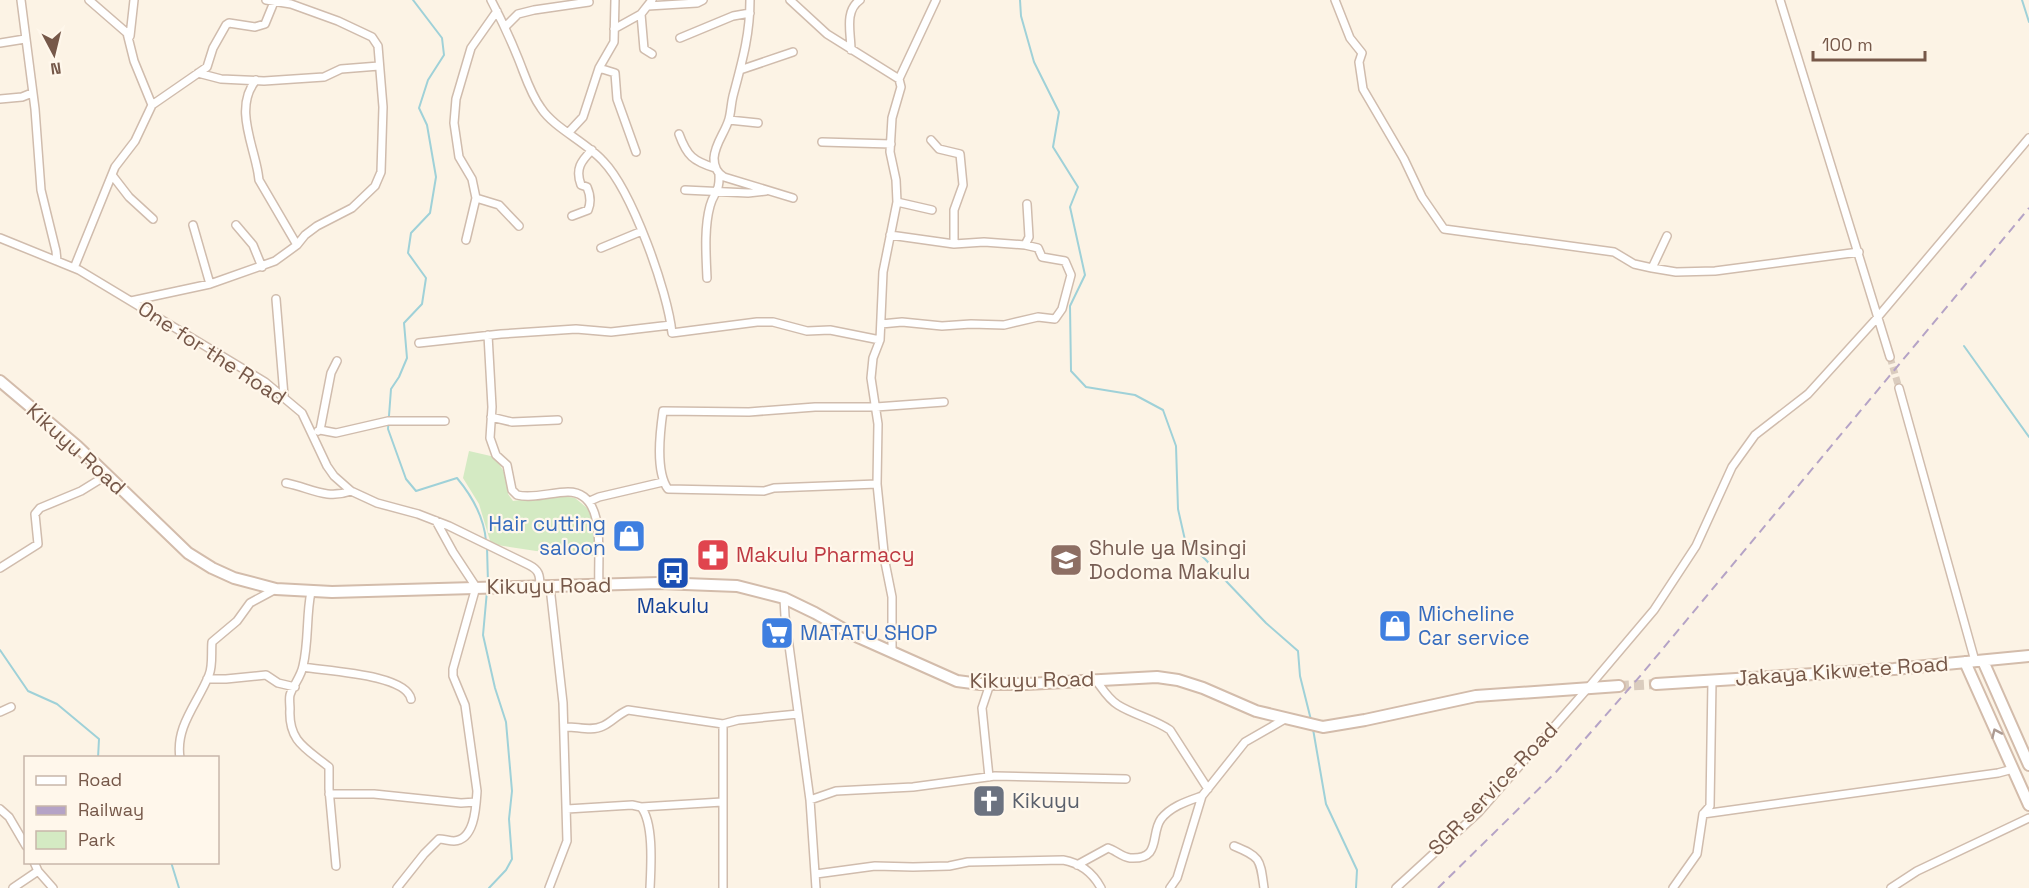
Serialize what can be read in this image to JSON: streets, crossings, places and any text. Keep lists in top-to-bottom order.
{
  "streets": {
    "main road": ["Kikuyu Road", "Jakaya Kikwete Road"],
    "street": ["One for the Road", "SGR service Road"]
  },
  "crossings": [
    ["One for the Road", "Kikuyu Road"],
    ["Kikuyu Road", "SGR service Road"]
  ],
  "places": {
    "shop": ["Hair cutting saloon", "Micheline Car service"],
    "pharmacy": ["Makulu Pharmacy"],
    "school or university": ["Shule ya Msingi Dodoma Makulu"],
    "bus stop": ["Makulu"],
    "supermarket": ["MATATU SHOP"],
    "church": ["Kikuyu"]
  },
  "legend": ["Road", "Railway", "Park"],
  "scale_bar": "100 m",
  "north": "bottom"
}
